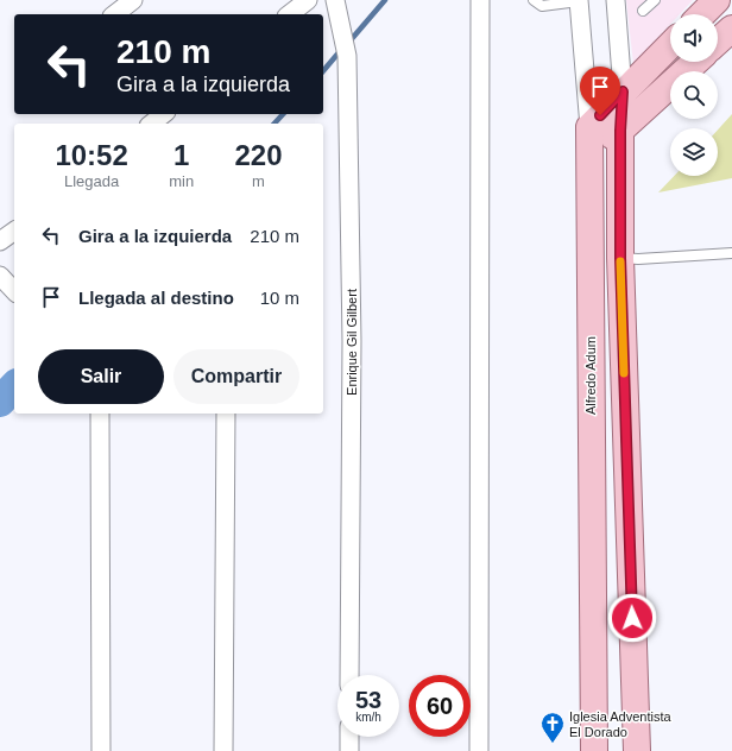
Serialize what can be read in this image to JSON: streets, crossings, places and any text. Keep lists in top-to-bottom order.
{
  "streets": {
    "main road": ["Alfredo Adum"],
    "street": ["Enrique Gil Gilbert"]
  },
  "places": {
    "church": ["Iglesia Adventista El Dorado"]
  },
  "page": {
    "turn": ["210 m", "Gira a la izquierda"],
    "eta": [
      "10:52",
      "Llegada",
      "1",
      "min",
      "220",
      "m"
    ],
    "list": [
      {
        "name": "Gira a la izquierda",
        "value": "210 m"
      },
      {
        "name": "Llegada al destino",
        "value": "10 m"
      }
    ],
    "buttons": ["Salir", "Compartir"],
    "speed": "53 km/h",
    "limit": "60"
  }
}
